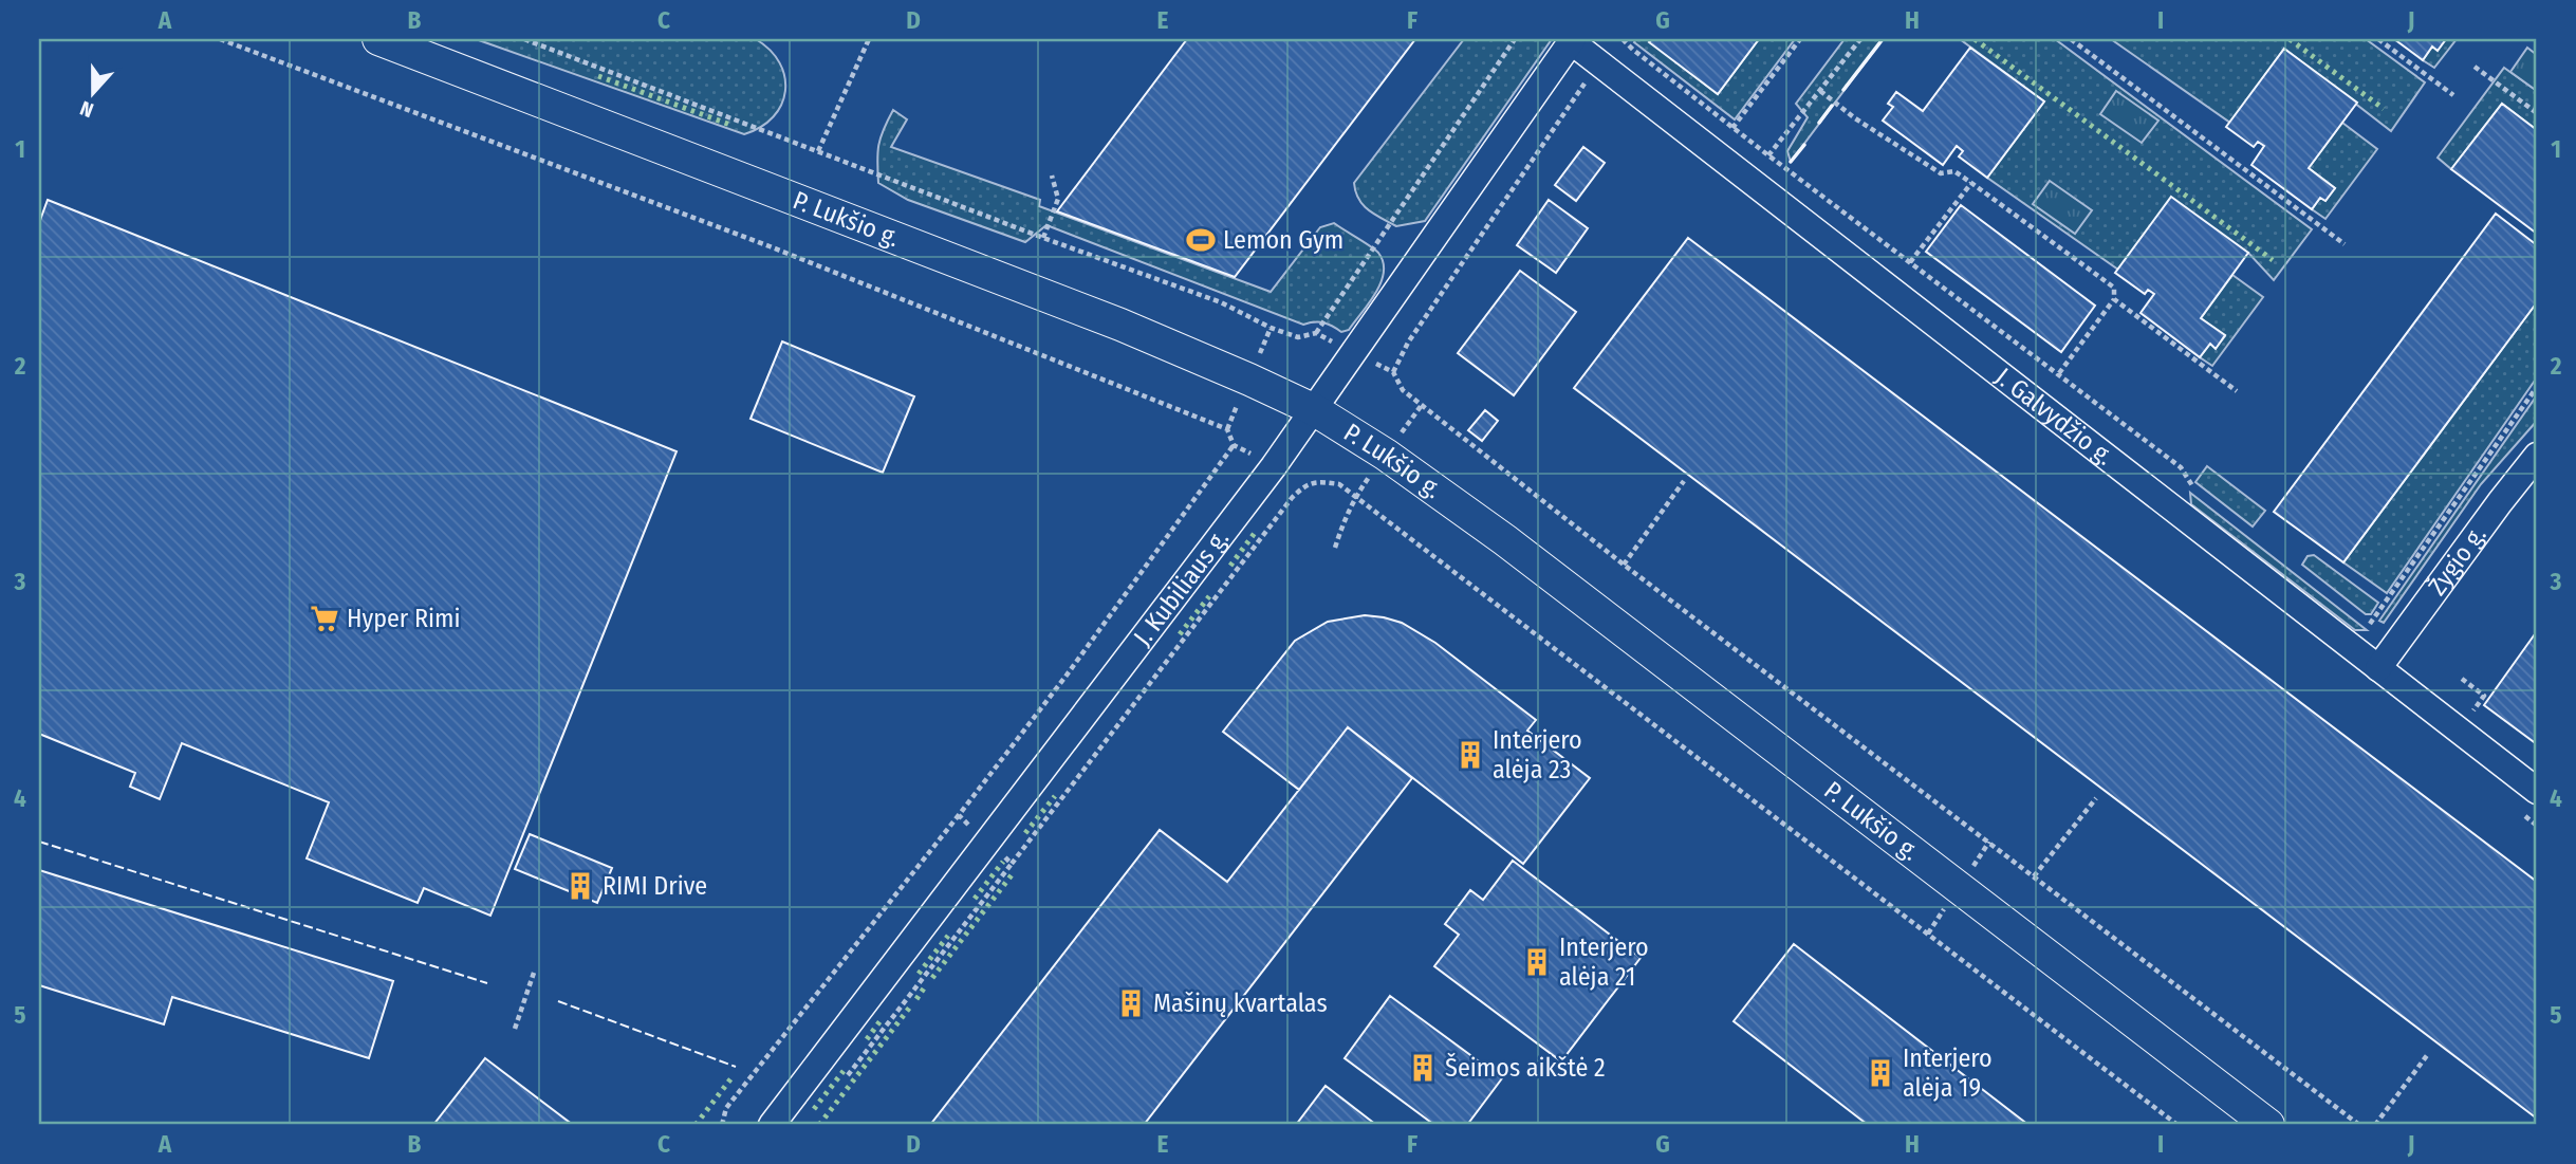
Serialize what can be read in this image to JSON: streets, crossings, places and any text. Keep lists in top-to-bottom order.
{
  "streets": {
    "street": [
      "P. Lukšio g.",
      "J. Galvydžio g.",
      "Žygio g.",
      "J. Kubiliaus g."
    ]
  },
  "crossings": [
    ["P. Lukšio g.", "J. Kubiliaus g."],
    ["J. Galvydžio g.", "Žygio g."],
    ["J. Galvydžio g.", "J. Kubiliaus g."]
  ],
  "places": {
    "sports": ["Lemon Gym"],
    "supermarket": ["Hyper Rimi"],
    "building": [
      "Interjero alėja 23",
      "RIMI Drive",
      "Interjero alėja 21",
      "Mašinų kvartalas",
      "Šeimos aikštė 2",
      "Interjero alėja 19"
    ]
  },
  "north": "bottom",
  "grid": {
    "columns": [
      "A",
      "B",
      "C",
      "D",
      "E",
      "F",
      "G",
      "H",
      "I",
      "J"
    ],
    "rows": [
      "1",
      "2",
      "3",
      "4",
      "5"
    ]
  }
}
